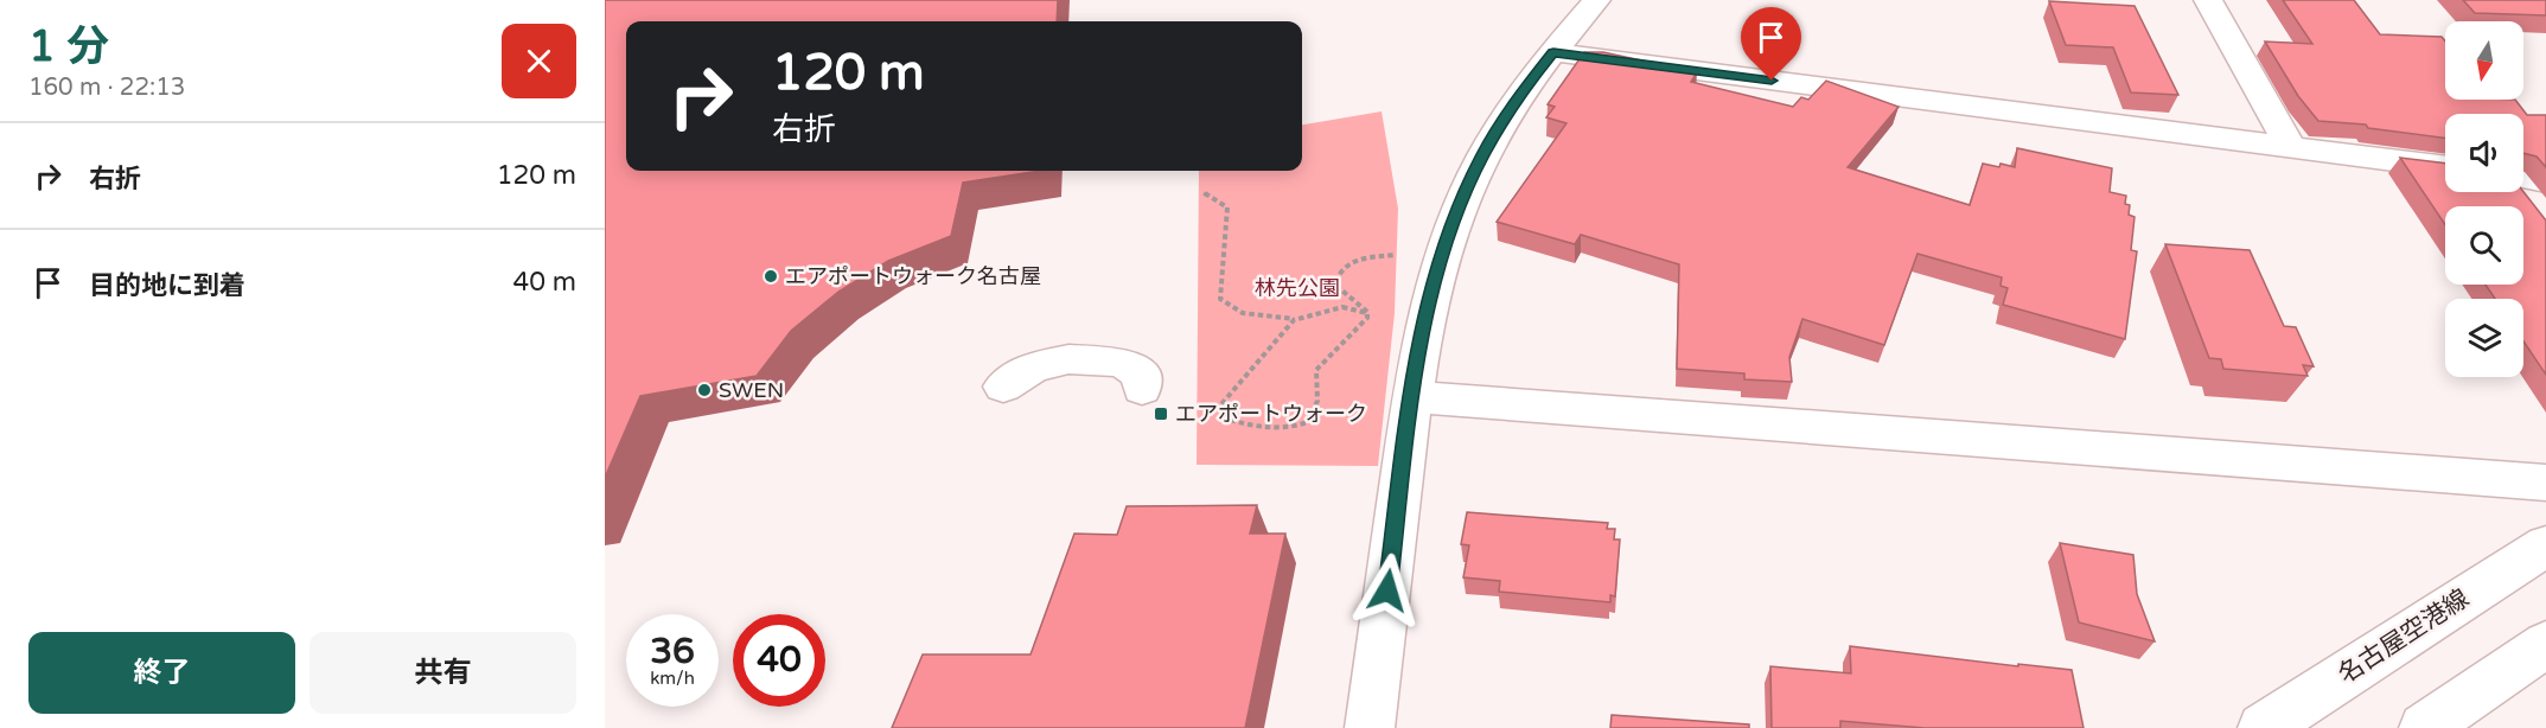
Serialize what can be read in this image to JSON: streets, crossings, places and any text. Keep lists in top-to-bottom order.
{
  "streets": {
    "street": ["名古屋空港線"]
  },
  "parks": ["林先公園"],
  "places": {
    "other": ["エアポートウォーク名古屋", "SWEN"],
    "transit": ["エアポートウォーク"]
  },
  "north": "bottom",
  "page": {
    "heading": ["1 分", "160 m · 22:13"],
    "turn": ["120 m", "右折"],
    "list": [
      {
        "name": "右折",
        "value": "120 m"
      },
      {
        "name": "目的地に到着",
        "value": "40 m"
      }
    ],
    "speed": "36 km/h",
    "limit": "40",
    "buttons": ["終了", "共有"]
  }
}
